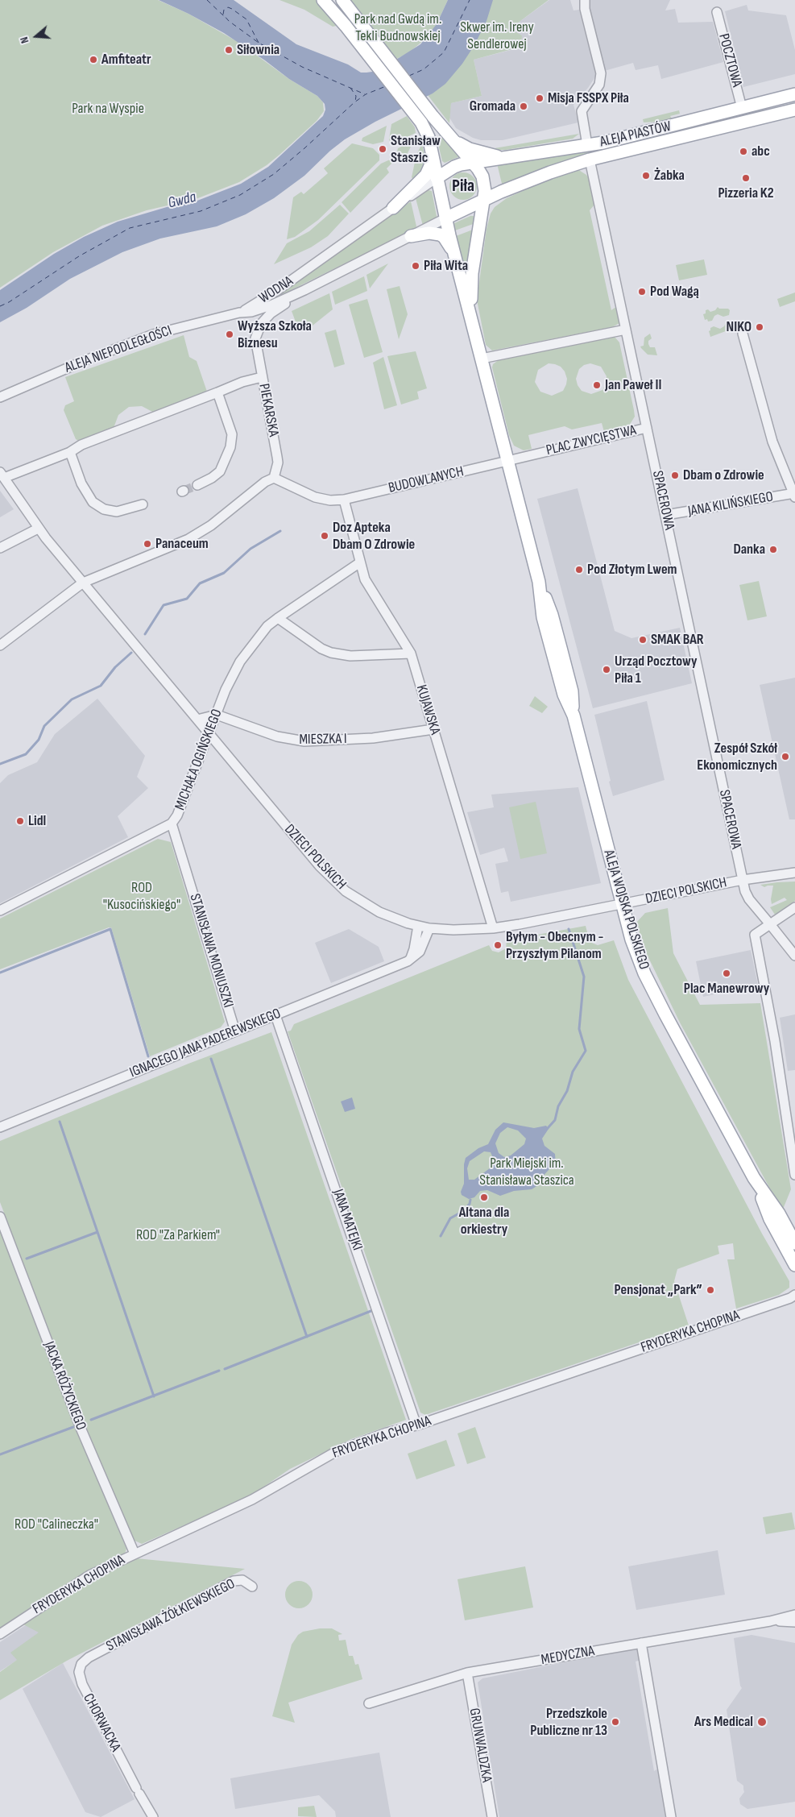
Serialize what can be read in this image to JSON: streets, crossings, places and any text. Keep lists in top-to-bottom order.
{
  "streets": {
    "main road": ["ALEJA PIASTÓW", "ALEJA WOJSKA POLSKIEGO"],
    "street": [
      "POCZTOWA",
      "WODNA",
      "ALEJA NIEPODLEGŁOŚCI",
      "PIEKARSKA",
      "PLAC ZWYCIĘSTWA",
      "BUDOWLANYCH",
      "SPACEROWA",
      "JANA KILIŃSKIEGO",
      "KUJAWSKA",
      "MIESZKA I",
      "MICHAŁA OGIŃSKIEGO",
      "DZIECI POLSKICH",
      "STANISŁAWA MONIUSZKI",
      "IGNACEGO JANA PADEREWSKIEGO",
      "JANA MATEJKI",
      "FRYDERYKA CHOPINA",
      "JACKA RÓŻYCKIEGO",
      "STANISŁAWA ŻÓŁKIEWSKIEGO",
      "MEDYCZNA",
      "CHORWACKA",
      "GRUNWALDZKA"
    ]
  },
  "crossings": [
    ["POCZTOWA", "ALEJA PIASTÓW"],
    ["ALEJA PIASTÓW", "WODNA"],
    ["ALEJA PIASTÓW", "PLAC ZWYCIĘSTWA"],
    ["WODNA", "ALEJA NIEPODLEGŁOŚCI"],
    ["WODNA", "PIEKARSKA"],
    ["PLAC ZWYCIĘSTWA", "BUDOWLANYCH"],
    ["PLAC ZWYCIĘSTWA", "SPACEROWA"],
    ["PLAC ZWYCIĘSTWA", "ALEJA WOJSKA POLSKIEGO"],
    ["BUDOWLANYCH", "KUJAWSKA"],
    ["BUDOWLANYCH", "ALEJA WOJSKA POLSKIEGO"],
    ["SPACEROWA", "JANA KILIŃSKIEGO"],
    ["SPACEROWA", "DZIECI POLSKICH"],
    ["KUJAWSKA", "MIESZKA I"],
    ["KUJAWSKA", "MICHAŁA OGIŃSKIEGO"],
    ["KUJAWSKA", "DZIECI POLSKICH"],
    ["MIESZKA I", "MICHAŁA OGIŃSKIEGO"],
    ["MICHAŁA OGIŃSKIEGO", "DZIECI POLSKICH"],
    ["MICHAŁA OGIŃSKIEGO", "STANISŁAWA MONIUSZKI"],
    ["DZIECI POLSKICH", "ALEJA WOJSKA POLSKIEGO"],
    ["DZIECI POLSKICH", "IGNACEGO JANA PADEREWSKIEGO"],
    ["STANISŁAWA MONIUSZKI", "IGNACEGO JANA PADEREWSKIEGO"],
    ["IGNACEGO JANA PADEREWSKIEGO", "JANA MATEJKI"],
    ["JANA MATEJKI", "FRYDERYKA CHOPINA"],
    ["FRYDERYKA CHOPINA", "JACKA RÓŻYCKIEGO"],
    ["STANISŁAWA ŻÓŁKIEWSKIEGO", "CHORWACKA"],
    ["MEDYCZNA", "GRUNWALDZKA"]
  ],
  "districts": ["Piła"],
  "water": ["Gwda"],
  "parks": [
    "Park nad Gwdą im. Tekli Budnowskiej",
    "Skwer im. Ireny Sendlerowej",
    "Park na Wyspie",
    "ROD \"Kusocińskiego\"",
    "Park Miejski im. Stanisława Staszica",
    "ROD \"Za Parkiem\"",
    "ROD \"Calineczka\""
  ],
  "places": [
    "Siłownia",
    "Amfiteatr",
    "Misja FSSPX Piła",
    "Gromada",
    "Stanisław Staszic",
    "abc",
    "Żabka",
    "Pizzeria K2",
    "Piła Wita",
    "Pod Wagą",
    "NIKO",
    "Wyższa Szkoła Biznesu",
    "Jan Paweł II",
    "Dbam o Zdrowie",
    "Doz Apteka Dbam O Zdrowie",
    "Panaceum",
    "Danka",
    "Pod Złotym Lwem",
    "SMAK BAR",
    "Urząd Pocztowy Piła 1",
    "Zespół Szkół Ekonomicznych",
    "Lidl",
    "Byłym - Obecnym - Przyszłym Pilanom",
    "Plac Manewrowy",
    "Altana dla orkiestry",
    "Pensjonat „Park”",
    "Przedszkole Publiczne nr 13",
    "Ars Medical"
  ],
  "north": "left"
}
